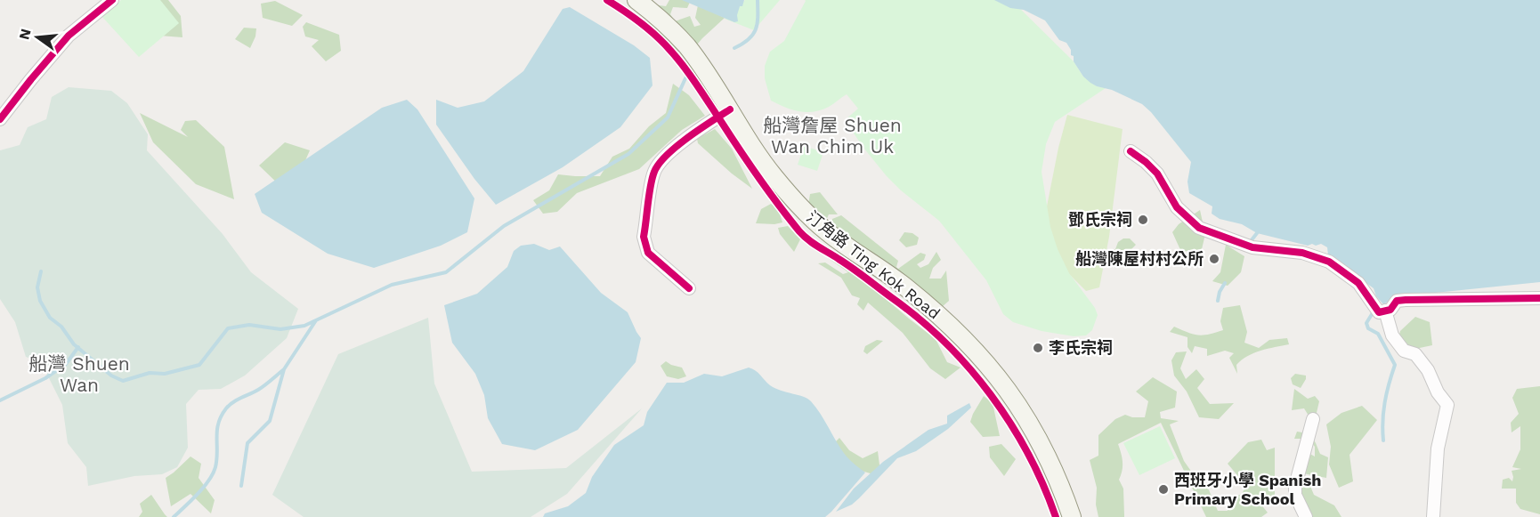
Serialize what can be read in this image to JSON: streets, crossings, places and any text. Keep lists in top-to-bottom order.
{
  "streets": {
    "main road": ["汀角路 Ting Kok Road"]
  },
  "districts": ["船灣詹屋 Shuen Wan Chim Uk", "船灣 Shuen Wan"],
  "places": [
    "鄧氏宗祠",
    "船灣陳屋村村公所",
    "李氏宗祠",
    "西班牙小學 Spanish Primary School"
  ],
  "north": "left"
}
